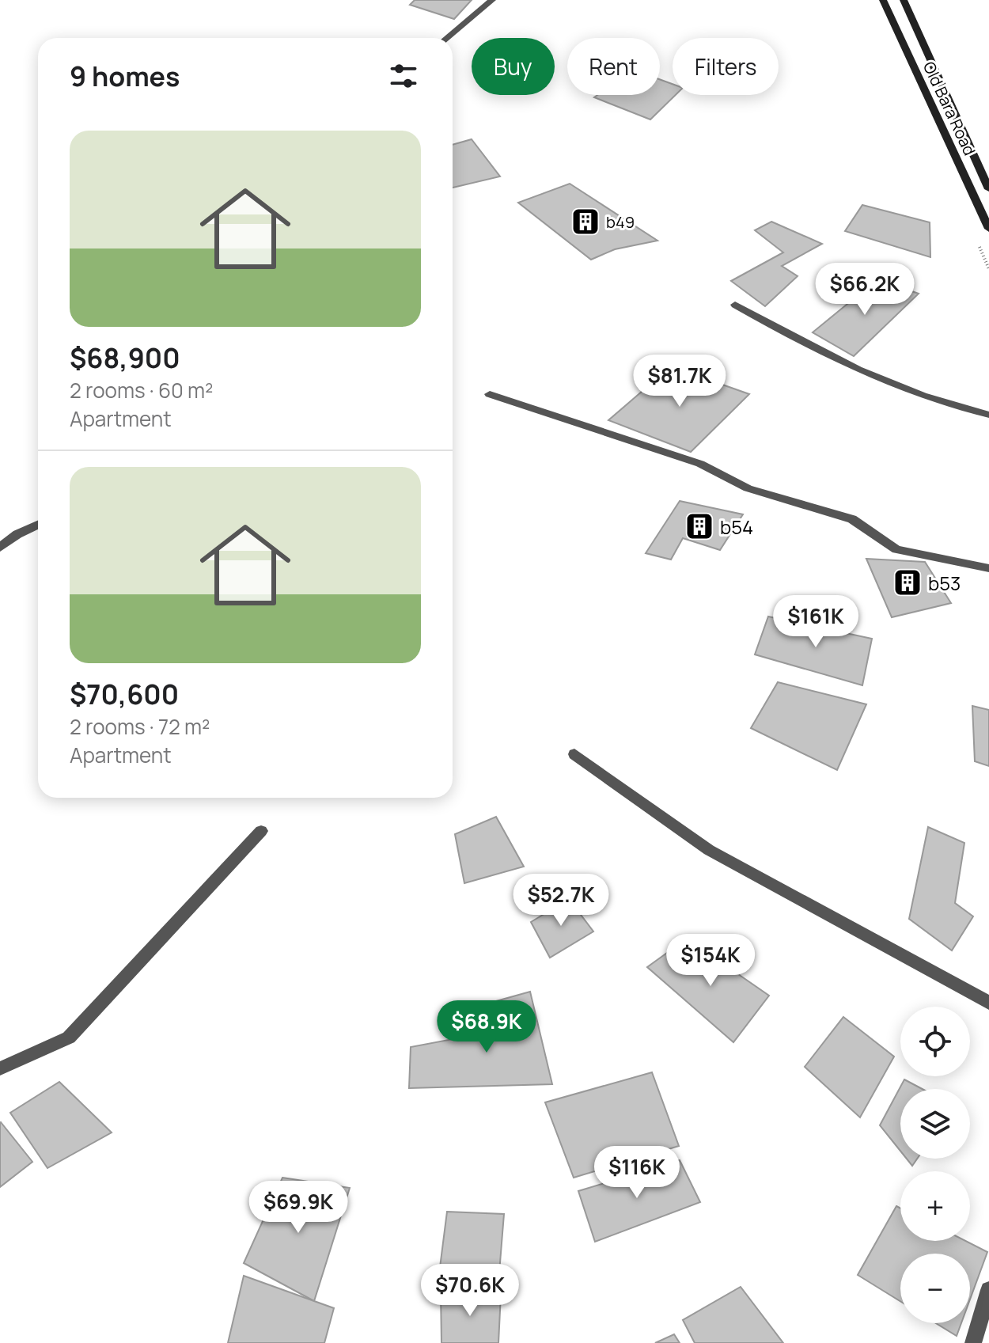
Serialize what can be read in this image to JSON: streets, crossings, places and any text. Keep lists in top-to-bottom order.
{
  "streets": {
    "main road": ["Old Bara Road"]
  },
  "places": {
    "building": ["b49", "b54", "b53"]
  },
  "page": {
    "chip": ["Buy", "Rent", "Filters"],
    "heading": "9 homes",
    "list": [
      {
        "name": "$68,900",
        "note": "2 rooms · 60 m² · Apartment"
      },
      {
        "name": "$70,600",
        "note": "2 rooms · 72 m² · Apartment"
      }
    ],
    "price": [
      "$66.2K",
      "$81.7K",
      "$161K",
      "$52.7K",
      "$154K",
      "$68.9K",
      "$116K",
      "$69.9K",
      "$70.6K"
    ],
    "map_buttons": ["+", "−"]
  }
}
